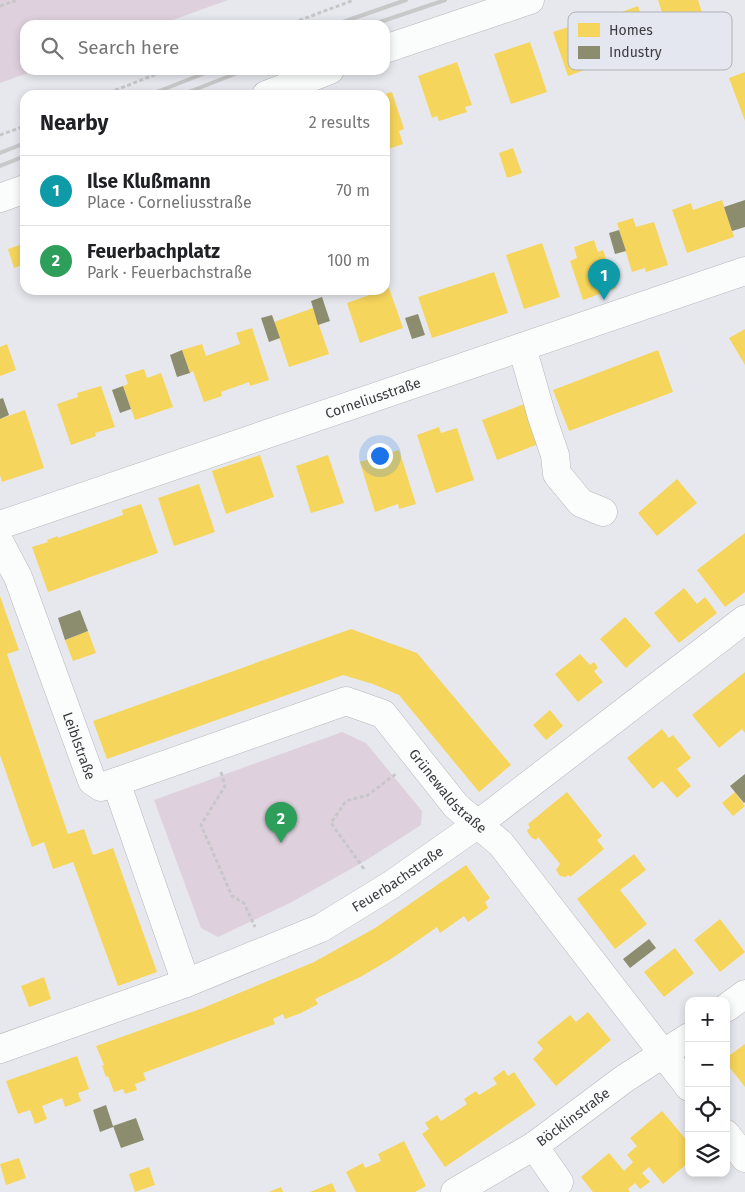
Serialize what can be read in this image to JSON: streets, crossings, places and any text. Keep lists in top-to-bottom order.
{
  "streets": {
    "street": [
      "Corneliusstraße",
      "Leiblstraße",
      "Grünewaldstraße",
      "Feuerbachstraße",
      "Böcklinstraße"
    ]
  },
  "crossings": [
    ["Leiblstraße", "Grünewaldstraße"],
    ["Leiblstraße", "Feuerbachstraße"],
    ["Grünewaldstraße", "Feuerbachstraße"],
    ["Grünewaldstraße", "Böcklinstraße"]
  ],
  "legend": ["Homes", "Industry"],
  "page": {
    "search": "Search here",
    "heading": ["Nearby", "2 results"],
    "list": [
      {
        "mark": "1",
        "name": "Ilse Klußmann",
        "note": "Place · Corneliusstraße",
        "value": "70 m"
      },
      {
        "mark": "2",
        "name": "Feuerbachplatz",
        "note": "Park · Feuerbachstraße",
        "value": "100 m"
      }
    ],
    "pins": ["1", "2"],
    "map_buttons": ["+", "−"]
  }
}
